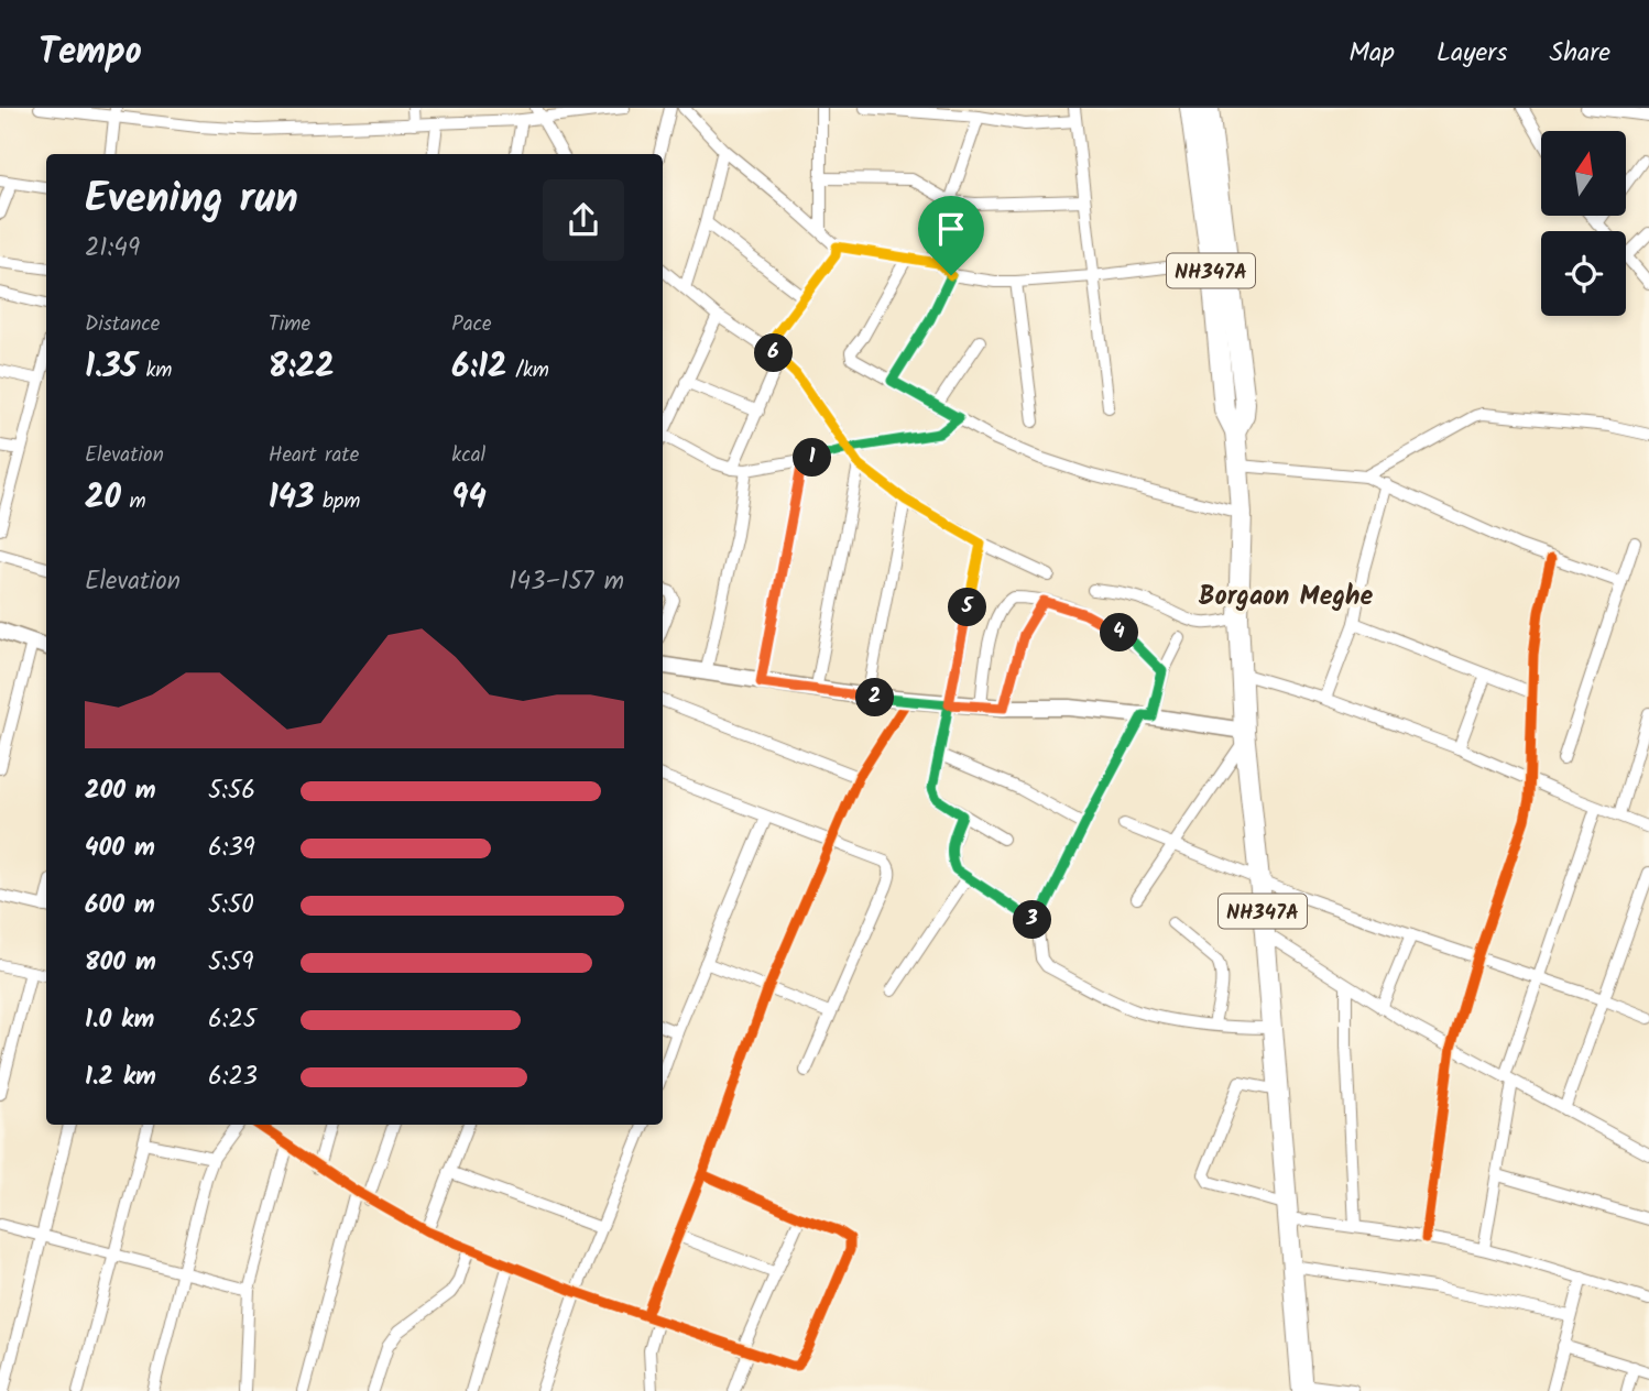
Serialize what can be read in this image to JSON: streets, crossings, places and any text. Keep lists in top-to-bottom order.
{
  "streets": {
    "highway": ["NH347A"]
  },
  "districts": ["Borgaon Meghe"],
  "north": "top",
  "page": {
    "header": "Tempo",
    "nav": ["Map", "Layers", "Share"],
    "heading": ["Evening run", "21:49"],
    "stats": [
      ["Distance", "1.35 km"],
      ["Time", "8:22"],
      ["Pace", "6:12 /km"],
      ["Elevation", "20 m"],
      ["Heart rate", "143 bpm"],
      ["kcal", "94"]
    ],
    "pins": [
      "6",
      "1",
      "5",
      "4",
      "2",
      "3"
    ],
    "chart": ["Elevation", "143–157 m"],
    "list": [
      {
        "name": "200 m",
        "note": "5:56"
      },
      {
        "name": "400 m",
        "note": "6:39"
      },
      {
        "name": "600 m",
        "note": "5:50"
      },
      {
        "name": "800 m",
        "note": "5:59"
      },
      {
        "name": "1.0 km",
        "note": "6:25"
      },
      {
        "name": "1.2 km",
        "note": "6:23"
      }
    ]
  }
}
